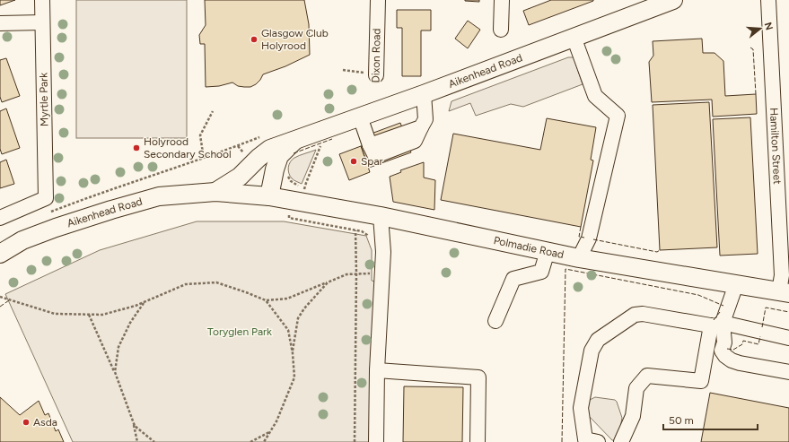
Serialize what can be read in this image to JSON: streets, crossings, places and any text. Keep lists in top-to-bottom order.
{
  "streets": {
    "main road": ["Aikenhead Road", "Polmadie Road"],
    "street": ["Dixon Road", "Myrtle Park", "Hamilton Street"]
  },
  "crossings": [
    ["Aikenhead Road", "Polmadie Road"],
    ["Hamilton Street", "Polmadie Road"]
  ],
  "parks": ["Toryglen Park"],
  "places": [
    "Glasgow Club Holyrood",
    "Holyrood Secondary School",
    "Spar",
    "Asda"
  ],
  "scale_bar": "50 m",
  "north": "right"
}
